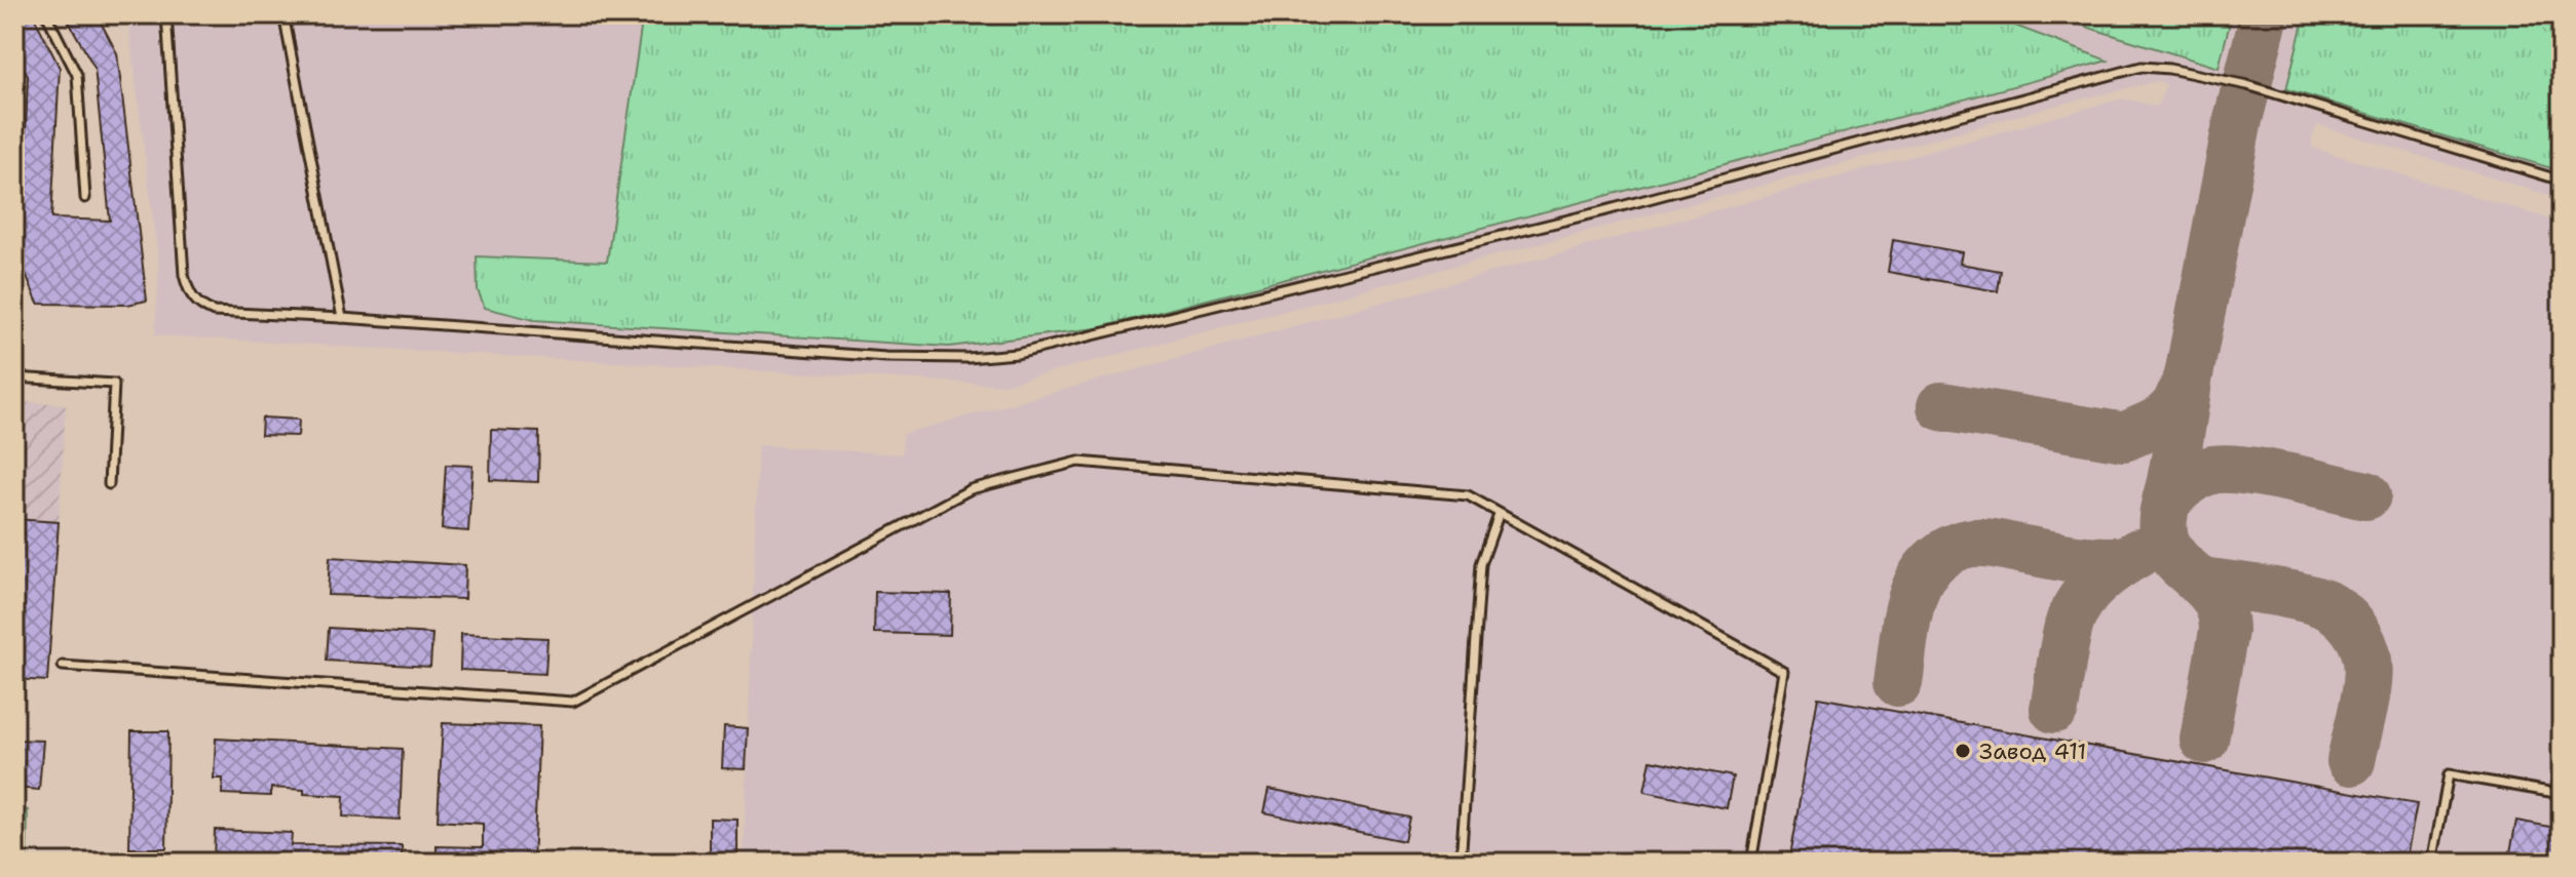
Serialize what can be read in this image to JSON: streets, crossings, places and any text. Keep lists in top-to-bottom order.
{
  "places": ["Завод 411"]
}
